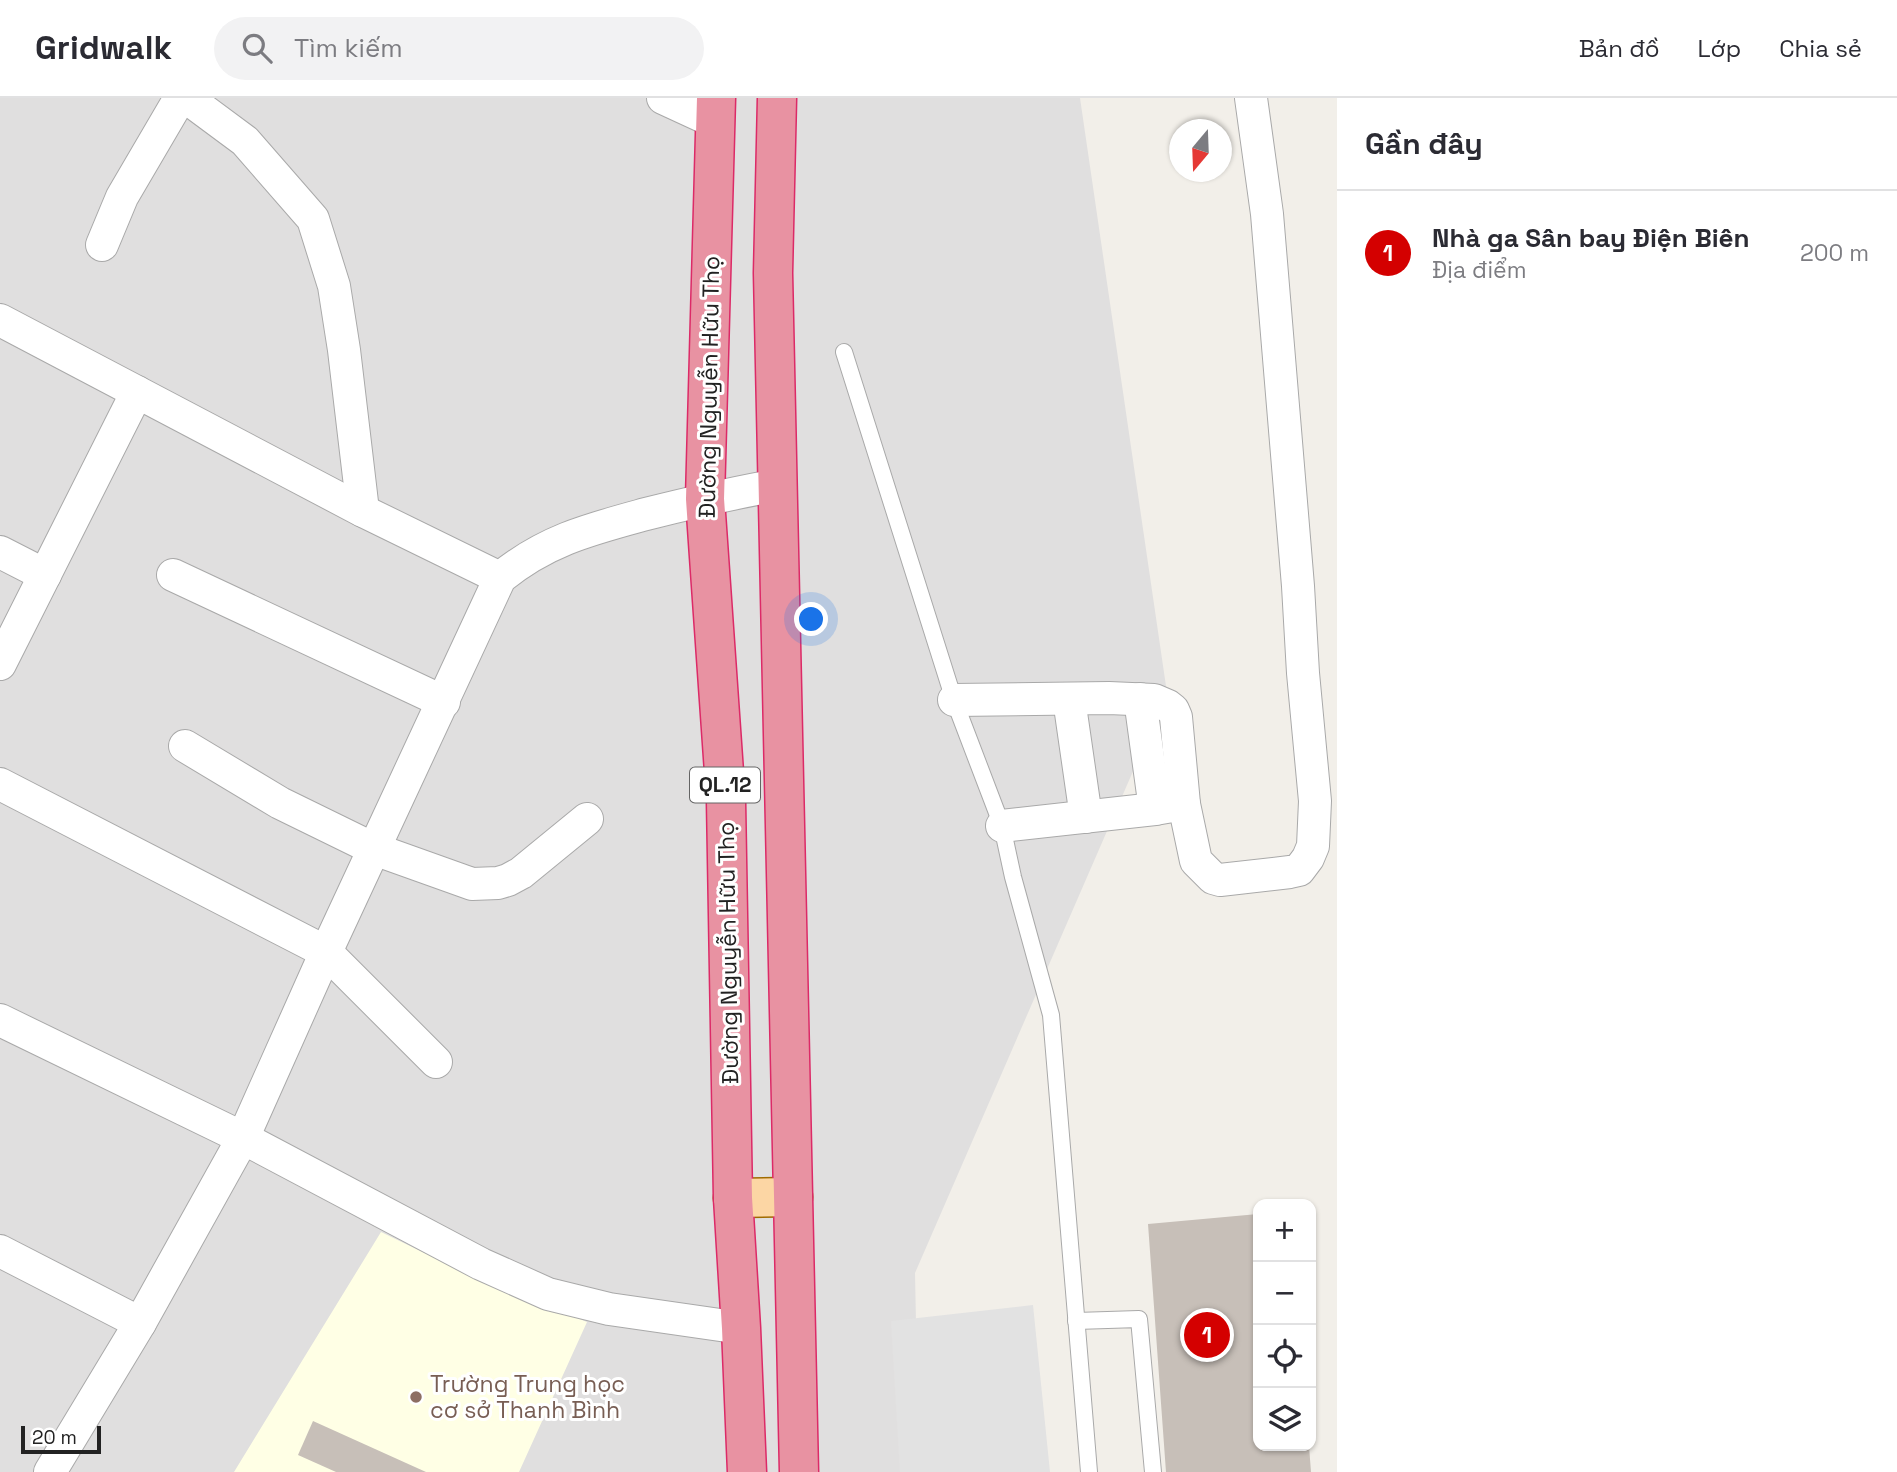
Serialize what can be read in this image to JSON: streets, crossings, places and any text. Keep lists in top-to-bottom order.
{
  "streets": {
    "highway": ["Đường Nguyễn Hữu Thọ", "QL.12"]
  },
  "places": ["Trường Trung học cơ sở Thanh Bình"],
  "scale_bar": "20 m",
  "north": "bottom",
  "page": {
    "header": "Gridwalk",
    "search": "Tìm kiếm",
    "nav": ["Bản đồ", "Lớp", "Chia sẻ"],
    "heading": "Gần đây",
    "list": [
      {
        "mark": "1",
        "name": "Nhà ga Sân bay Điện Biên",
        "note": "Địa điểm",
        "value": "200 m"
      }
    ],
    "map_buttons": ["+", "−"],
    "pins": "1",
    "scale": "20 m"
  }
}
